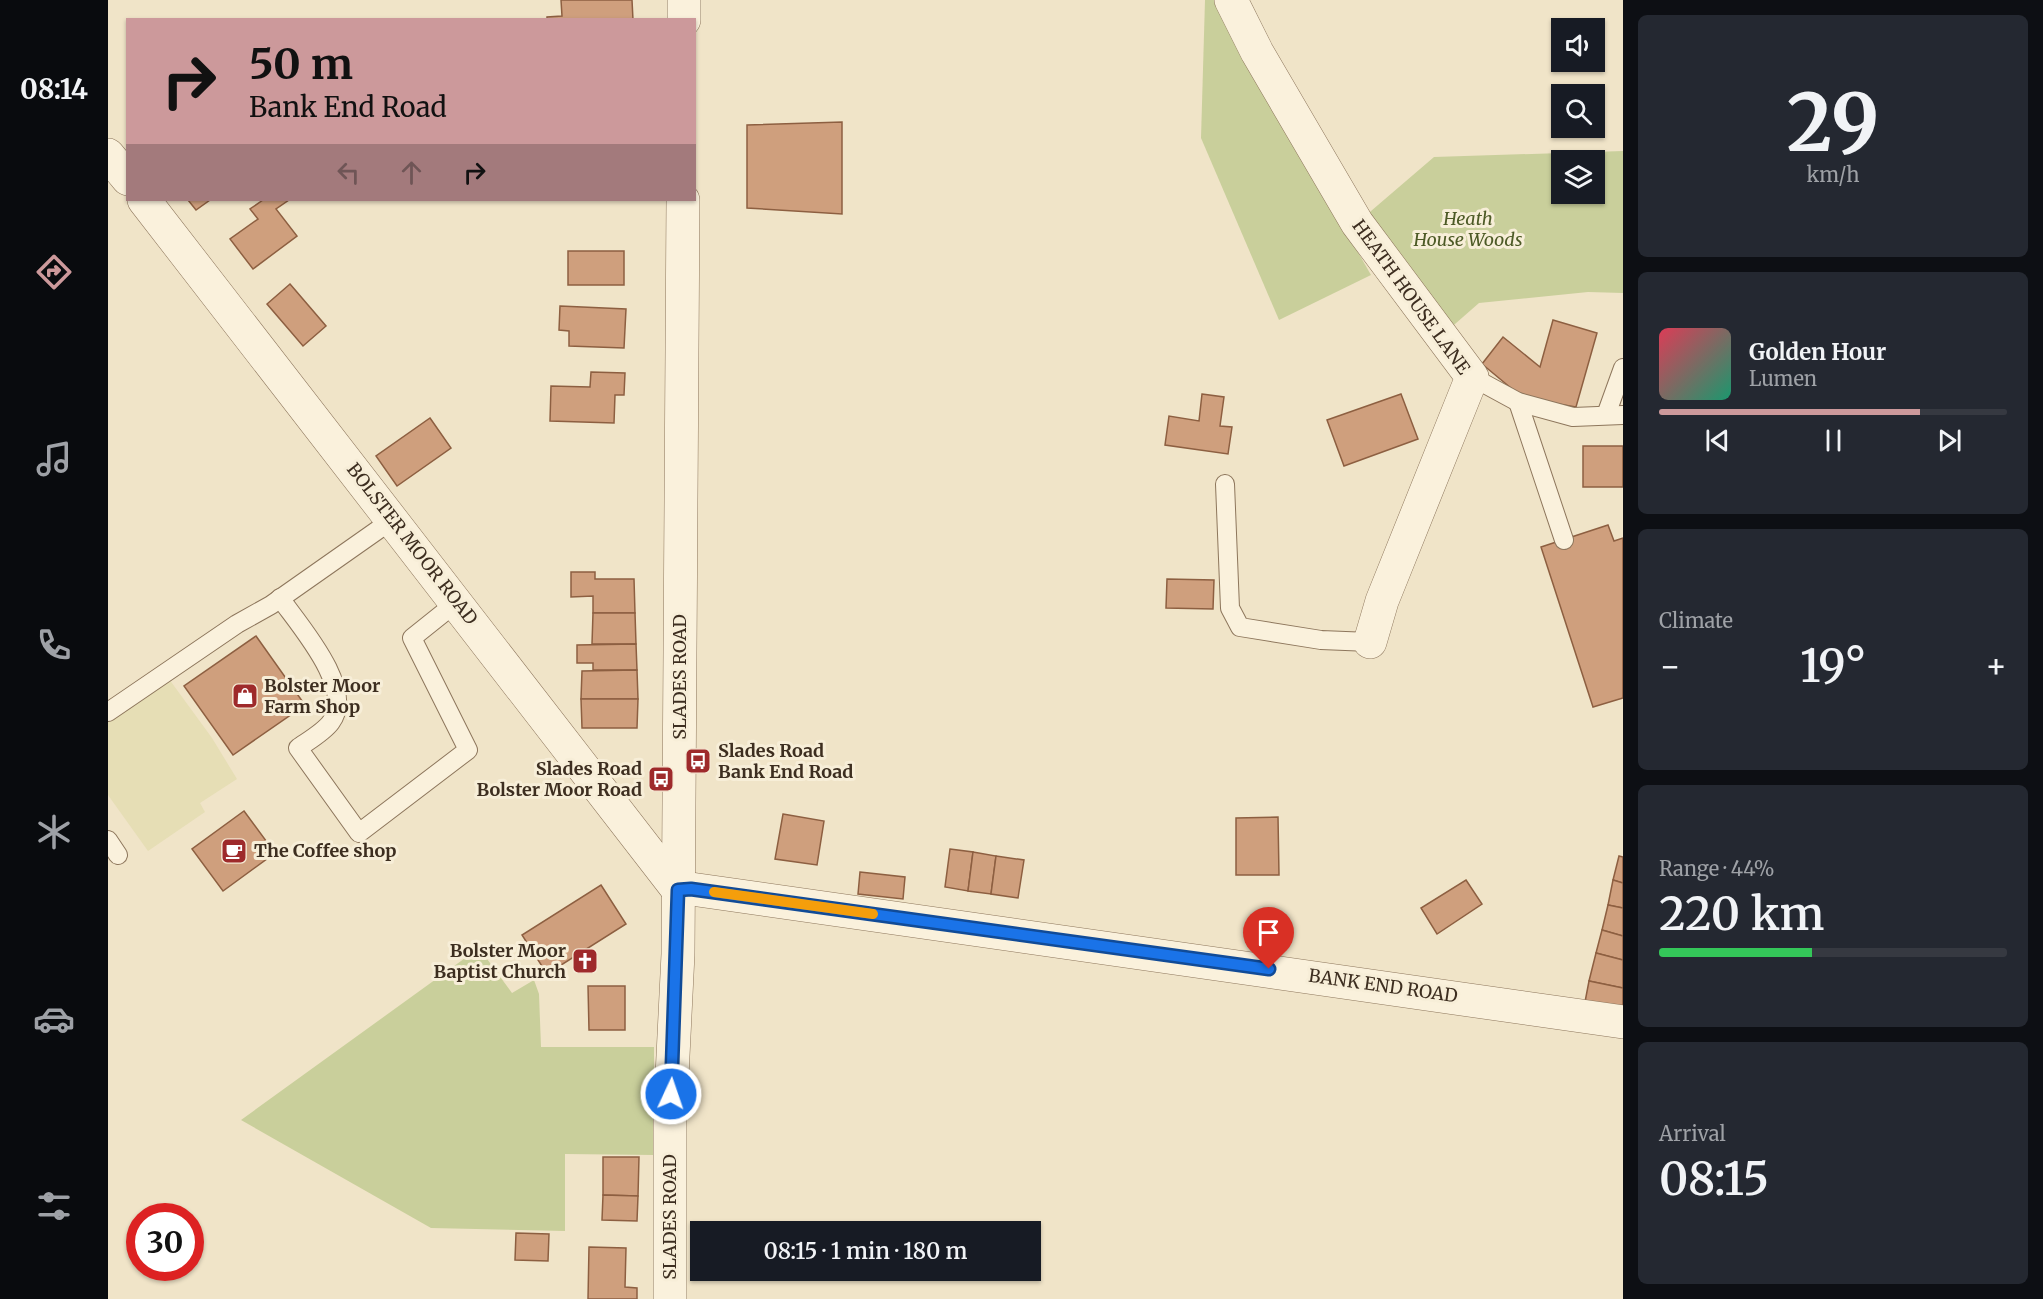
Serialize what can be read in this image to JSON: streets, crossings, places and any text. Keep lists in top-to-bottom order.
{
  "streets": {
    "street": [
      "HEATH HOUSE LANE",
      "BOLSTER MOOR ROAD",
      "SLADES ROAD",
      "BANK END ROAD"
    ]
  },
  "crossings": [
    ["BOLSTER MOOR ROAD", "SLADES ROAD"],
    ["BOLSTER MOOR ROAD", "BANK END ROAD"],
    ["SLADES ROAD", "BANK END ROAD"]
  ],
  "parks": ["Heath House Woods"],
  "places": {
    "shop": ["Bolster Moor Farm Shop"],
    "bus stop": ["Slades Road Bank End Road", "Slades Road Bolster Moor Road"],
    "cafe": ["The Coffee shop"],
    "church": ["Bolster Moor Baptist Church"]
  },
  "page": {
    "tabs": "08:14",
    "tile": [
      ["29", "km/h"],
      "Climate",
      ["Range · 44%", "220 km"],
      ["Arrival", "08:15"]
    ],
    "turn": ["50 m", "Bank End Road"],
    "song": ["Golden Hour", "Lumen"],
    "heat": ["−", "19°", "+"],
    "limit": "30",
    "trip": "08:15 · 1 min · 180 m"
  }
}
